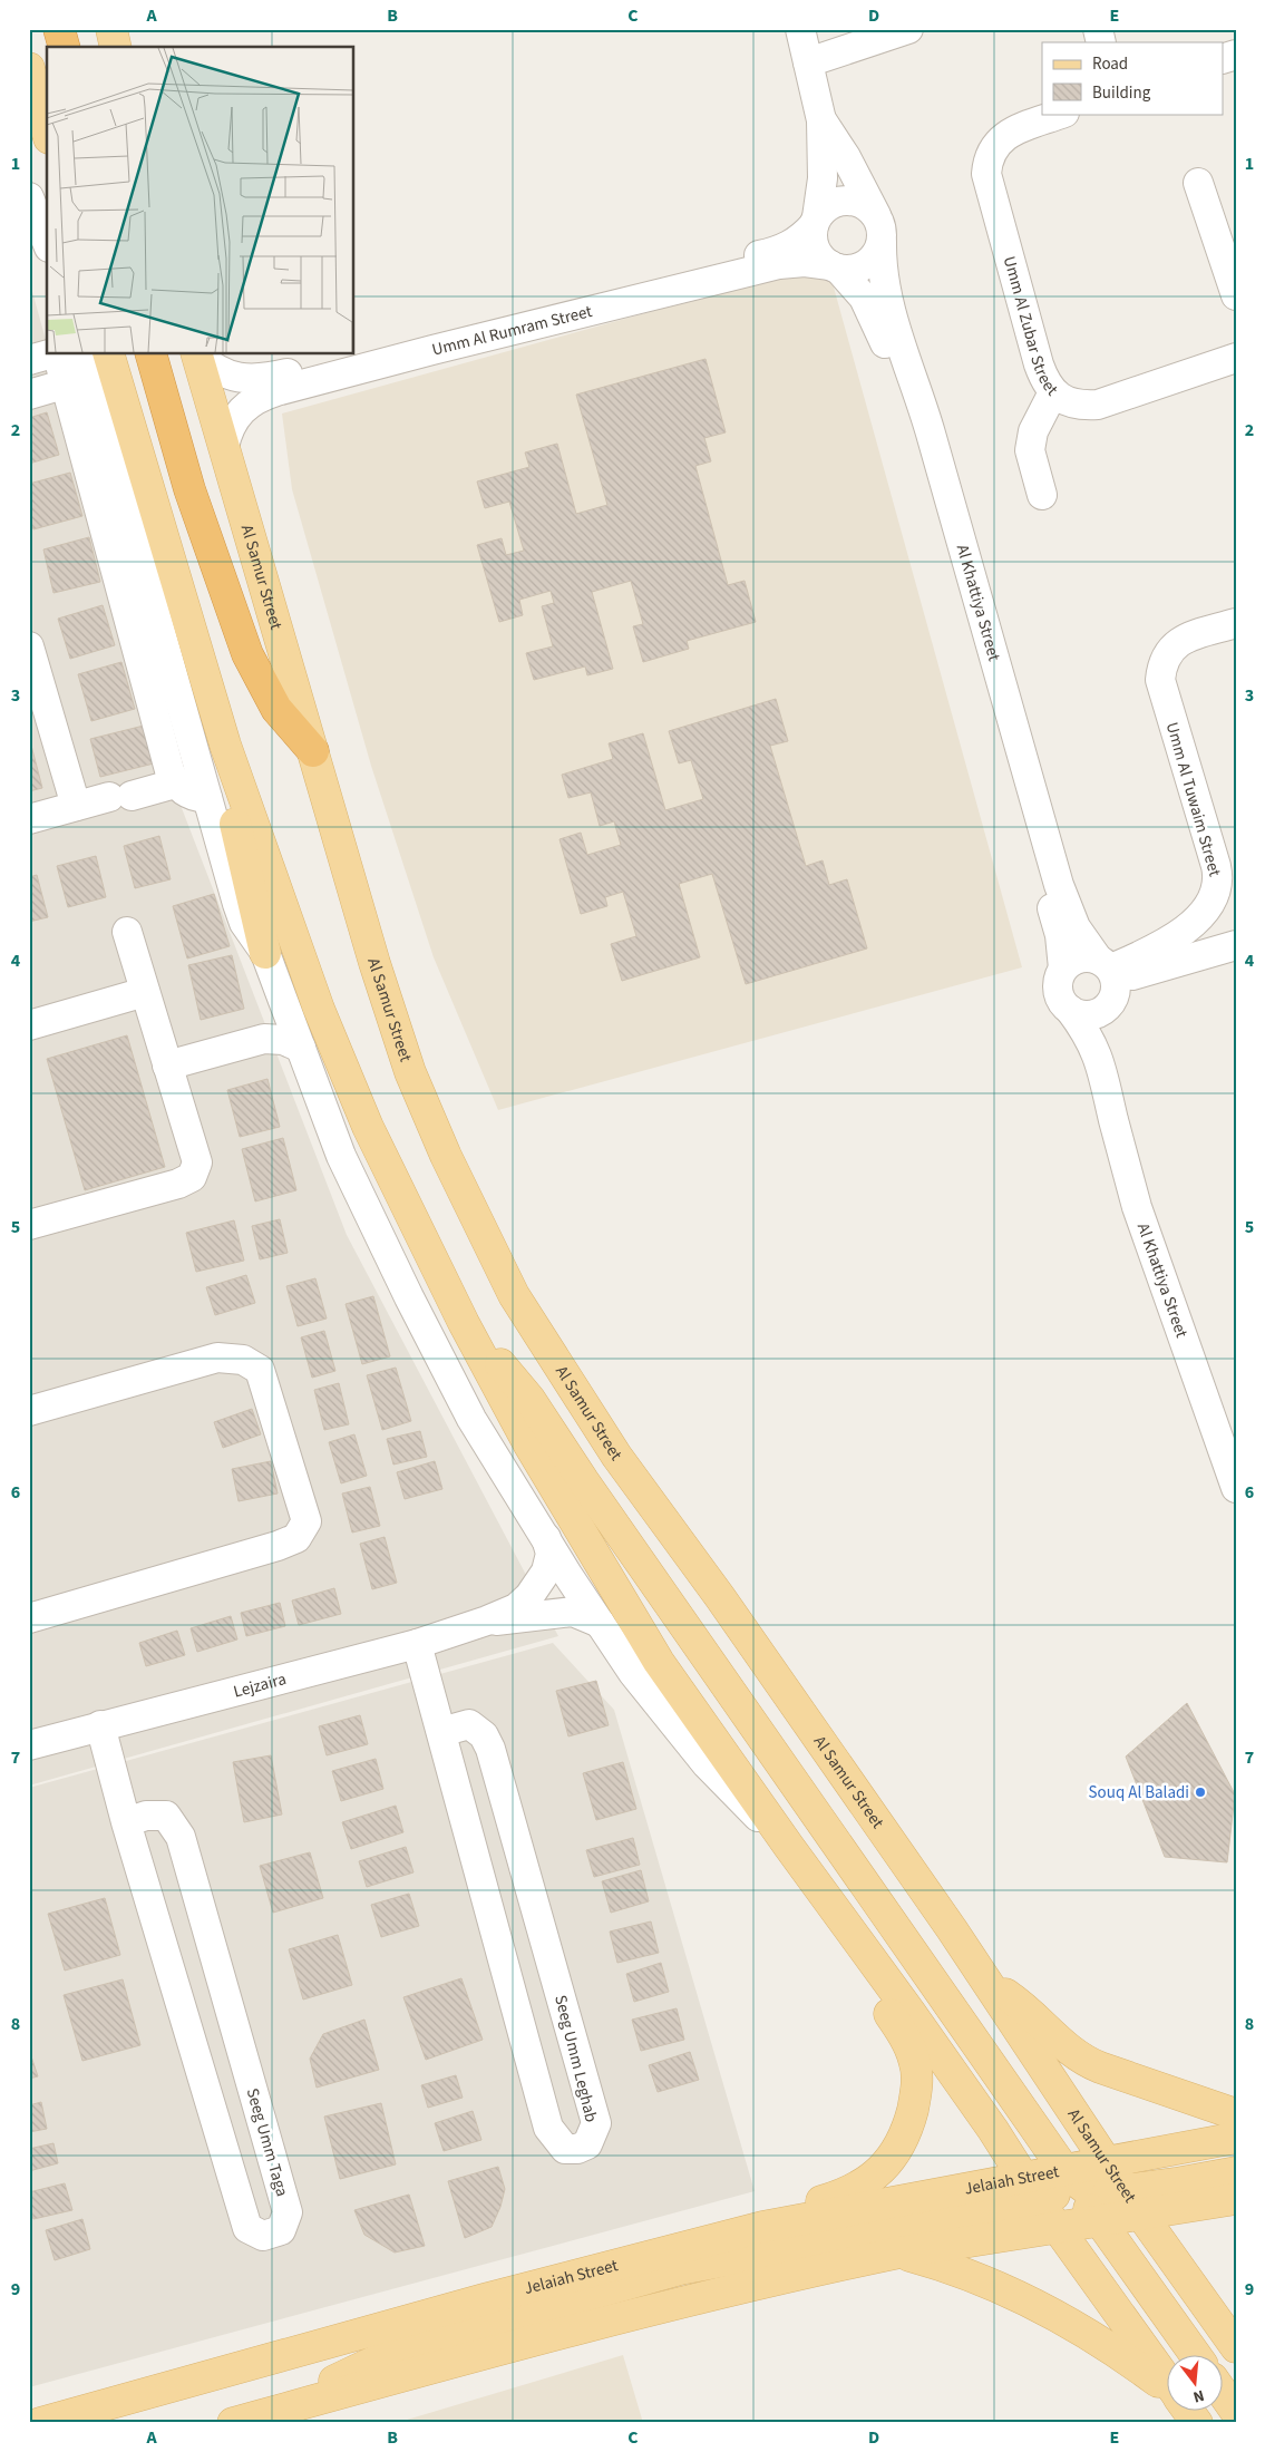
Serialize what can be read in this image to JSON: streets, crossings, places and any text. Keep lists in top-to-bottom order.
{
  "streets": {
    "main road": ["Al Samur Street", "Jelaiah Street"],
    "street": [
      "Umm Al Zubar Street",
      "Umm Al Rumram Street",
      "Al Khattiya Street",
      "Umm Al Tuwaim Street",
      "Lejzaira",
      "Seeg Umm Leghab",
      "Seeg Umm Taga"
    ]
  },
  "crossings": [
    ["Umm Al Rumram Street", "Al Samur Street"],
    ["Umm Al Rumram Street", "Al Khattiya Street"],
    ["Al Samur Street", "Lejzaira"],
    ["Al Samur Street", "Jelaiah Street"],
    ["Al Khattiya Street", "Umm Al Tuwaim Street"],
    ["Lejzaira", "Seeg Umm Leghab"],
    ["Lejzaira", "Seeg Umm Taga"]
  ],
  "places": ["Souq Al Baladi"],
  "legend": ["Road", "Building"],
  "north": "bottom",
  "grid": {
    "columns": [
      "A",
      "B",
      "C",
      "D",
      "E"
    ],
    "rows": [
      "1",
      "2",
      "3",
      "4",
      "5",
      "6",
      "7",
      "8",
      "9"
    ]
  }
}
